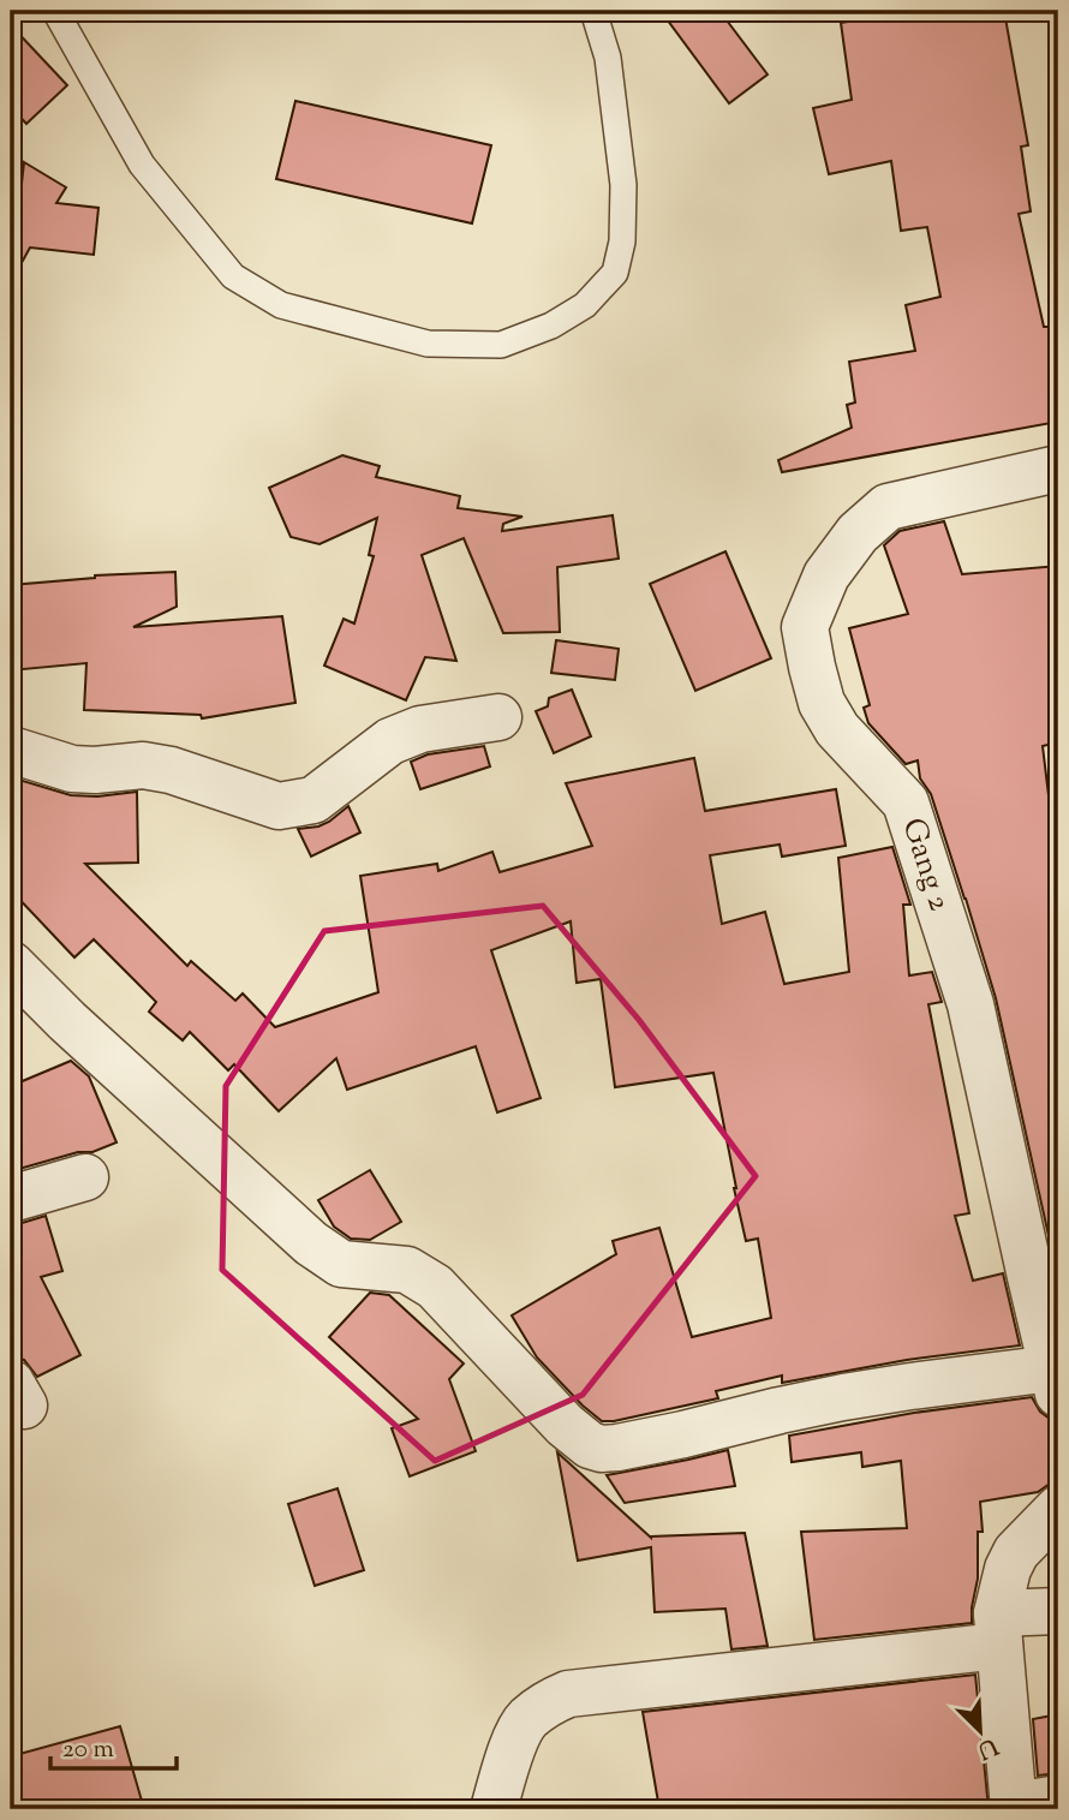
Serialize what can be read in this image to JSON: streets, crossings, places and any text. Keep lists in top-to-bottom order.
{
  "streets": {
    "street": ["Gang 2"]
  },
  "scale_bar": "20 m",
  "north": "bottom right"
}
